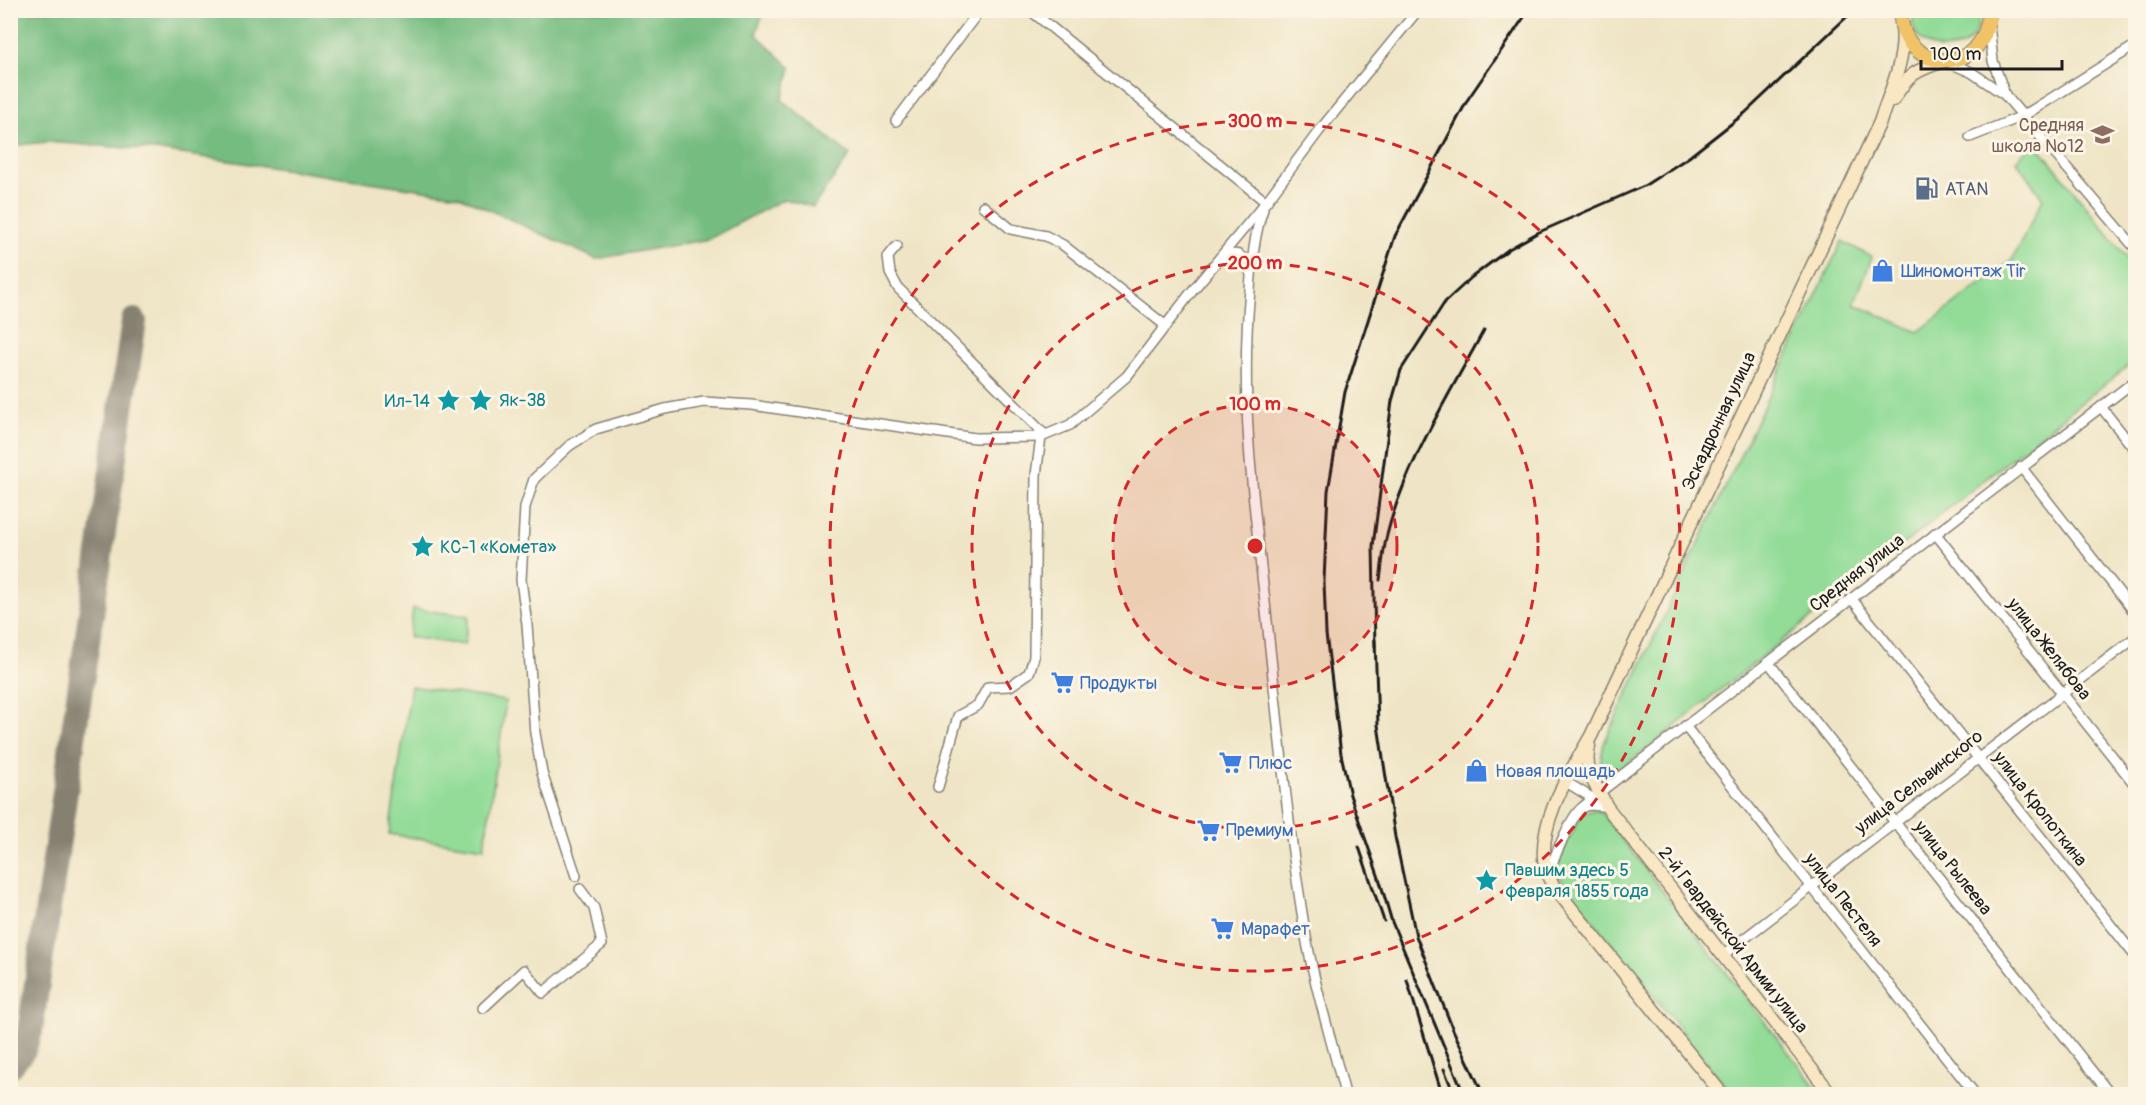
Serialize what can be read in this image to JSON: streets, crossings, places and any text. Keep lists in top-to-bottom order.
{
  "streets": {
    "main road": ["Эскадронная улица", "2-й Гвардейской Армии улица"],
    "street": [
      "Средняя улица",
      "улица Желябова",
      "улица Сельвинского",
      "улица Кропоткина",
      "улица Рылеева",
      "улица Пестеля"
    ]
  },
  "crossings": [
    ["Эскадронная улица", "2-й Гвардейской Армии улица"],
    ["Средняя улица", "улица Желябова"],
    ["Средняя улица", "улица Кропоткина"],
    ["Средняя улица", "улица Рылеева"],
    ["Средняя улица", "улица Пестеля"],
    ["Средняя улица", "2-й Гвардейской Армии улица"],
    ["улица Желябова", "улица Сельвинского"],
    ["улица Сельвинского", "улица Кропоткина"],
    ["улица Сельвинского", "улица Рылеева"],
    ["улица Сельвинского", "улица Пестеля"],
    ["улица Сельвинского", "2-й Гвардейской Армии улица"]
  ],
  "places": {
    "school or university": ["Средняя школа №12"],
    "fuel station": ["ATAN"],
    "shop": ["Шиномонтаж Tir", "Новая площадь"],
    "place": [
      "Як-38",
      "Ил-14",
      "КС-1 «Комета»",
      "Павшим здесь 5 февраля 1855 года"
    ],
    "supermarket": [
      "Продукты",
      "Плюс",
      "Премиум",
      "Марафет"
    ]
  },
  "scale_bar": "100 m",
  "rings": ["300 m", "200 m", "100 m"]
}
